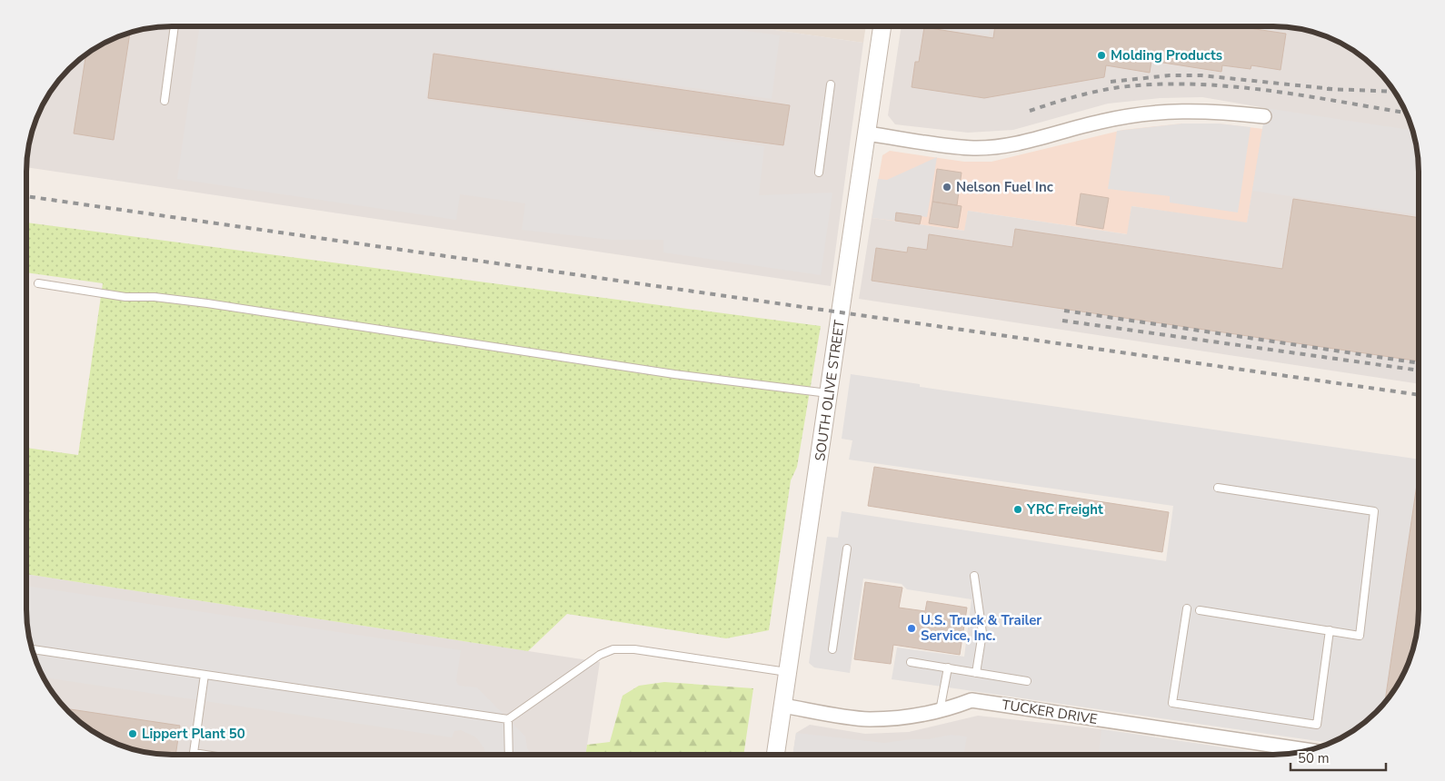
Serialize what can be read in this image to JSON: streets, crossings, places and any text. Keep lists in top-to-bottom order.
{
  "streets": {
    "street": ["SOUTH OLIVE STREET", "TUCKER DRIVE"]
  },
  "crossings": [
    ["SOUTH OLIVE STREET", "TUCKER DRIVE"]
  ],
  "places": [
    "Molding Products",
    "Nelson Fuel Inc",
    "YRC Freight",
    "U.S. Truck & Trailer Service, Inc.",
    "Lippert Plant 50"
  ],
  "scale_bar": "50 m"
}
